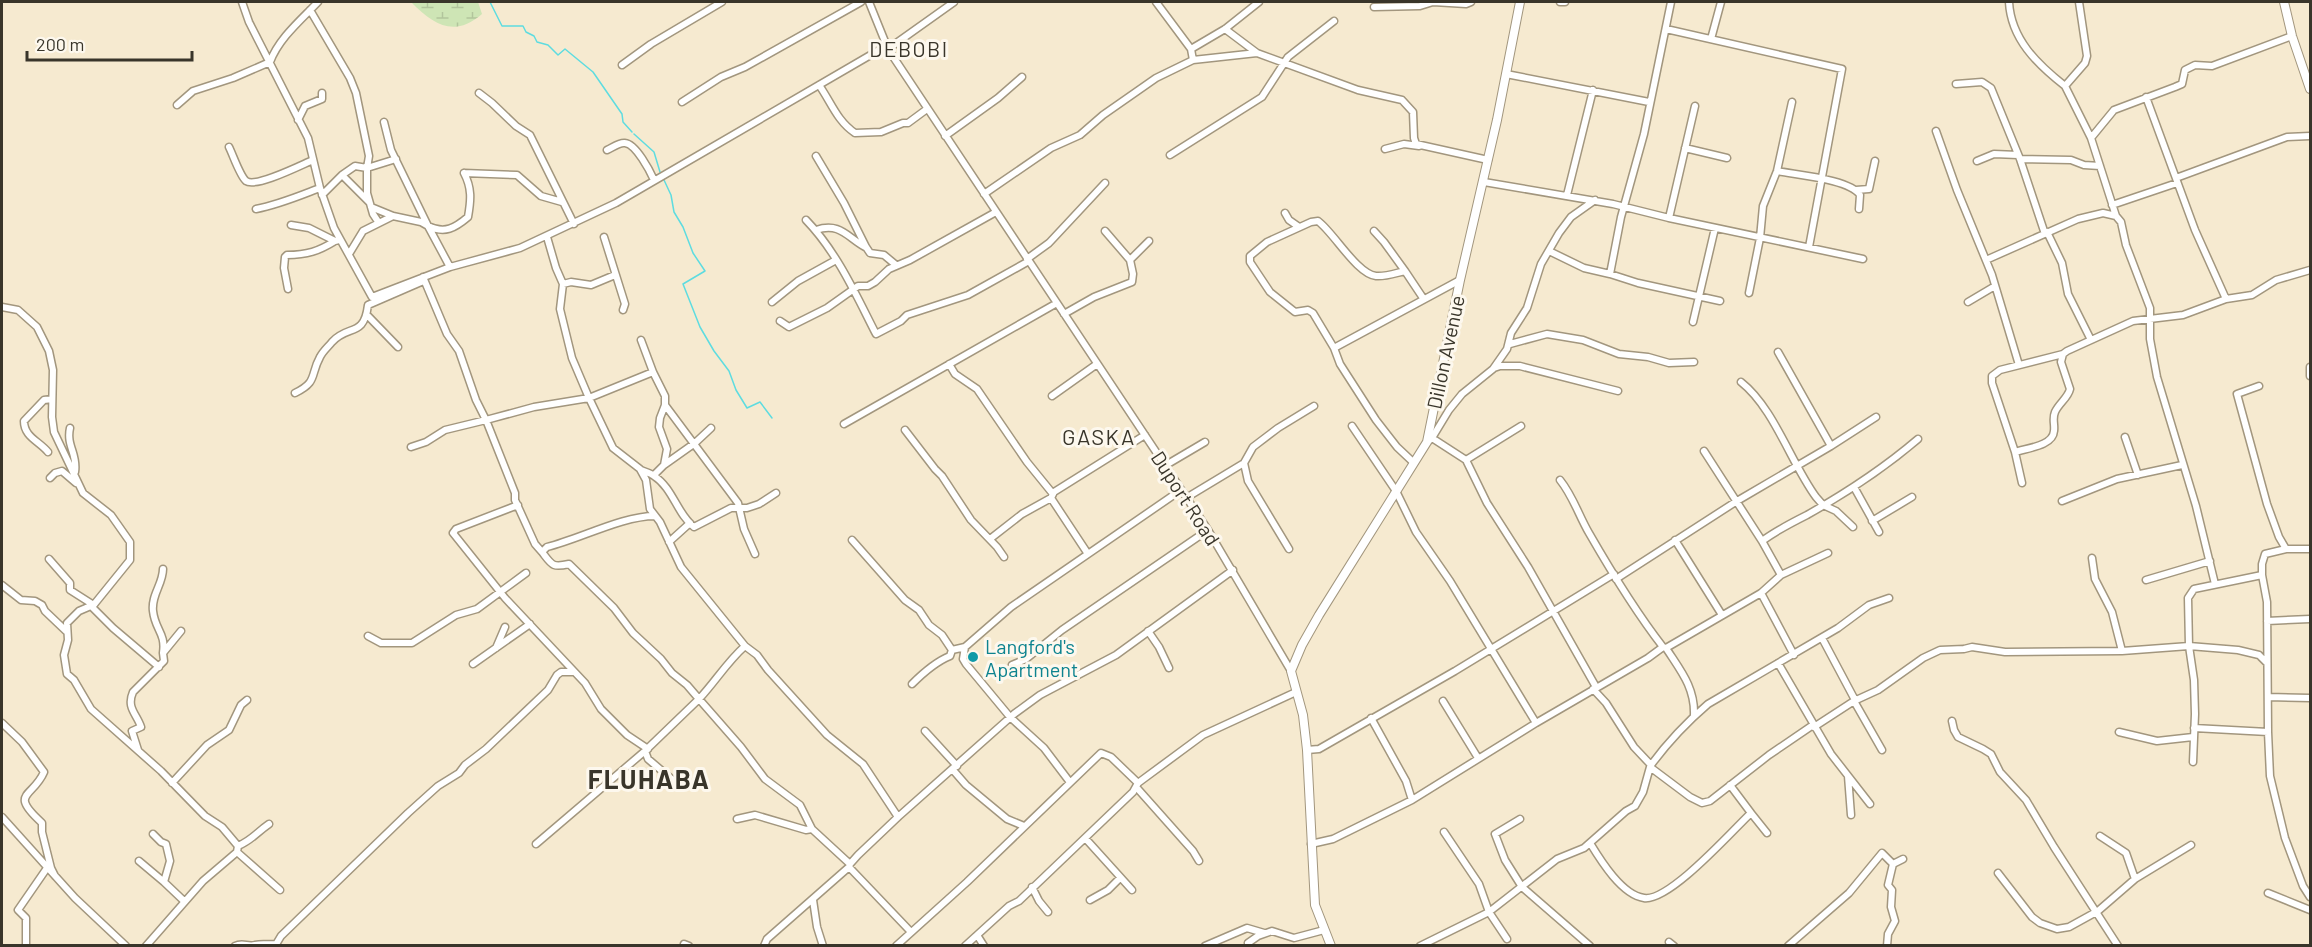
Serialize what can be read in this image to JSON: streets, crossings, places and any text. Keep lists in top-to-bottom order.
{
  "streets": {
    "street": ["Dillon Avenue", "Duport Road"]
  },
  "crossings": [
    ["Dillon Avenue", "Duport Road"]
  ],
  "districts": ["DEBOBI", "GASKA", "FLUHABA"],
  "places": ["Langford's Apartment"],
  "scale_bar": "200 m"
}
